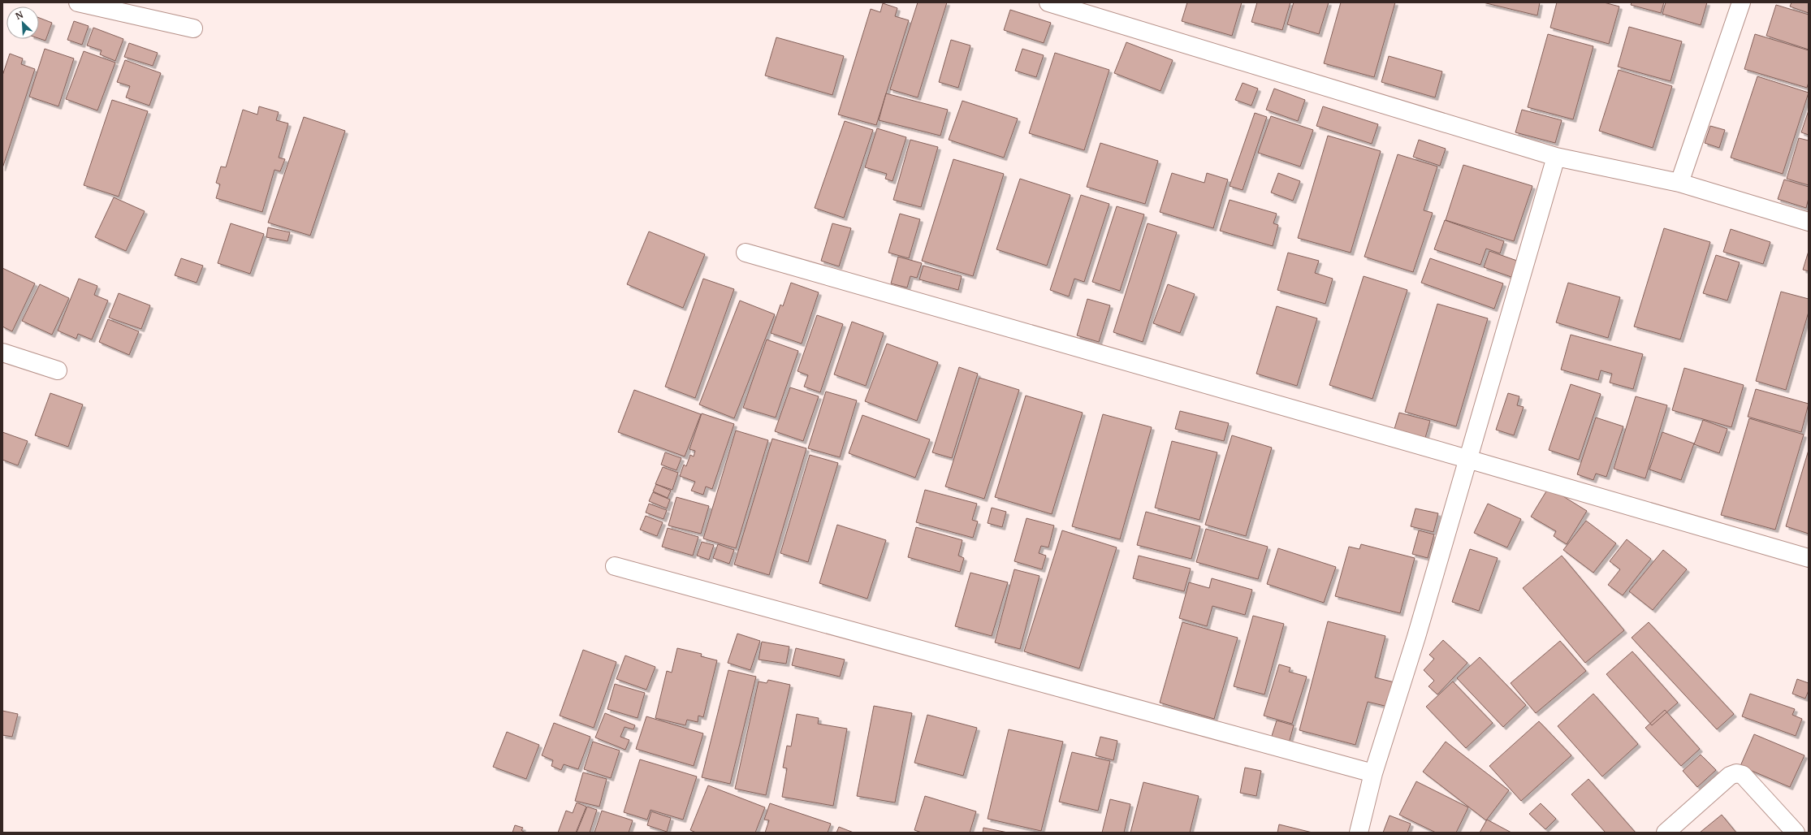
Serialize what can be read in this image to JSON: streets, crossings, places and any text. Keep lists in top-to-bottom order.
{
  "north": "top left"
}
